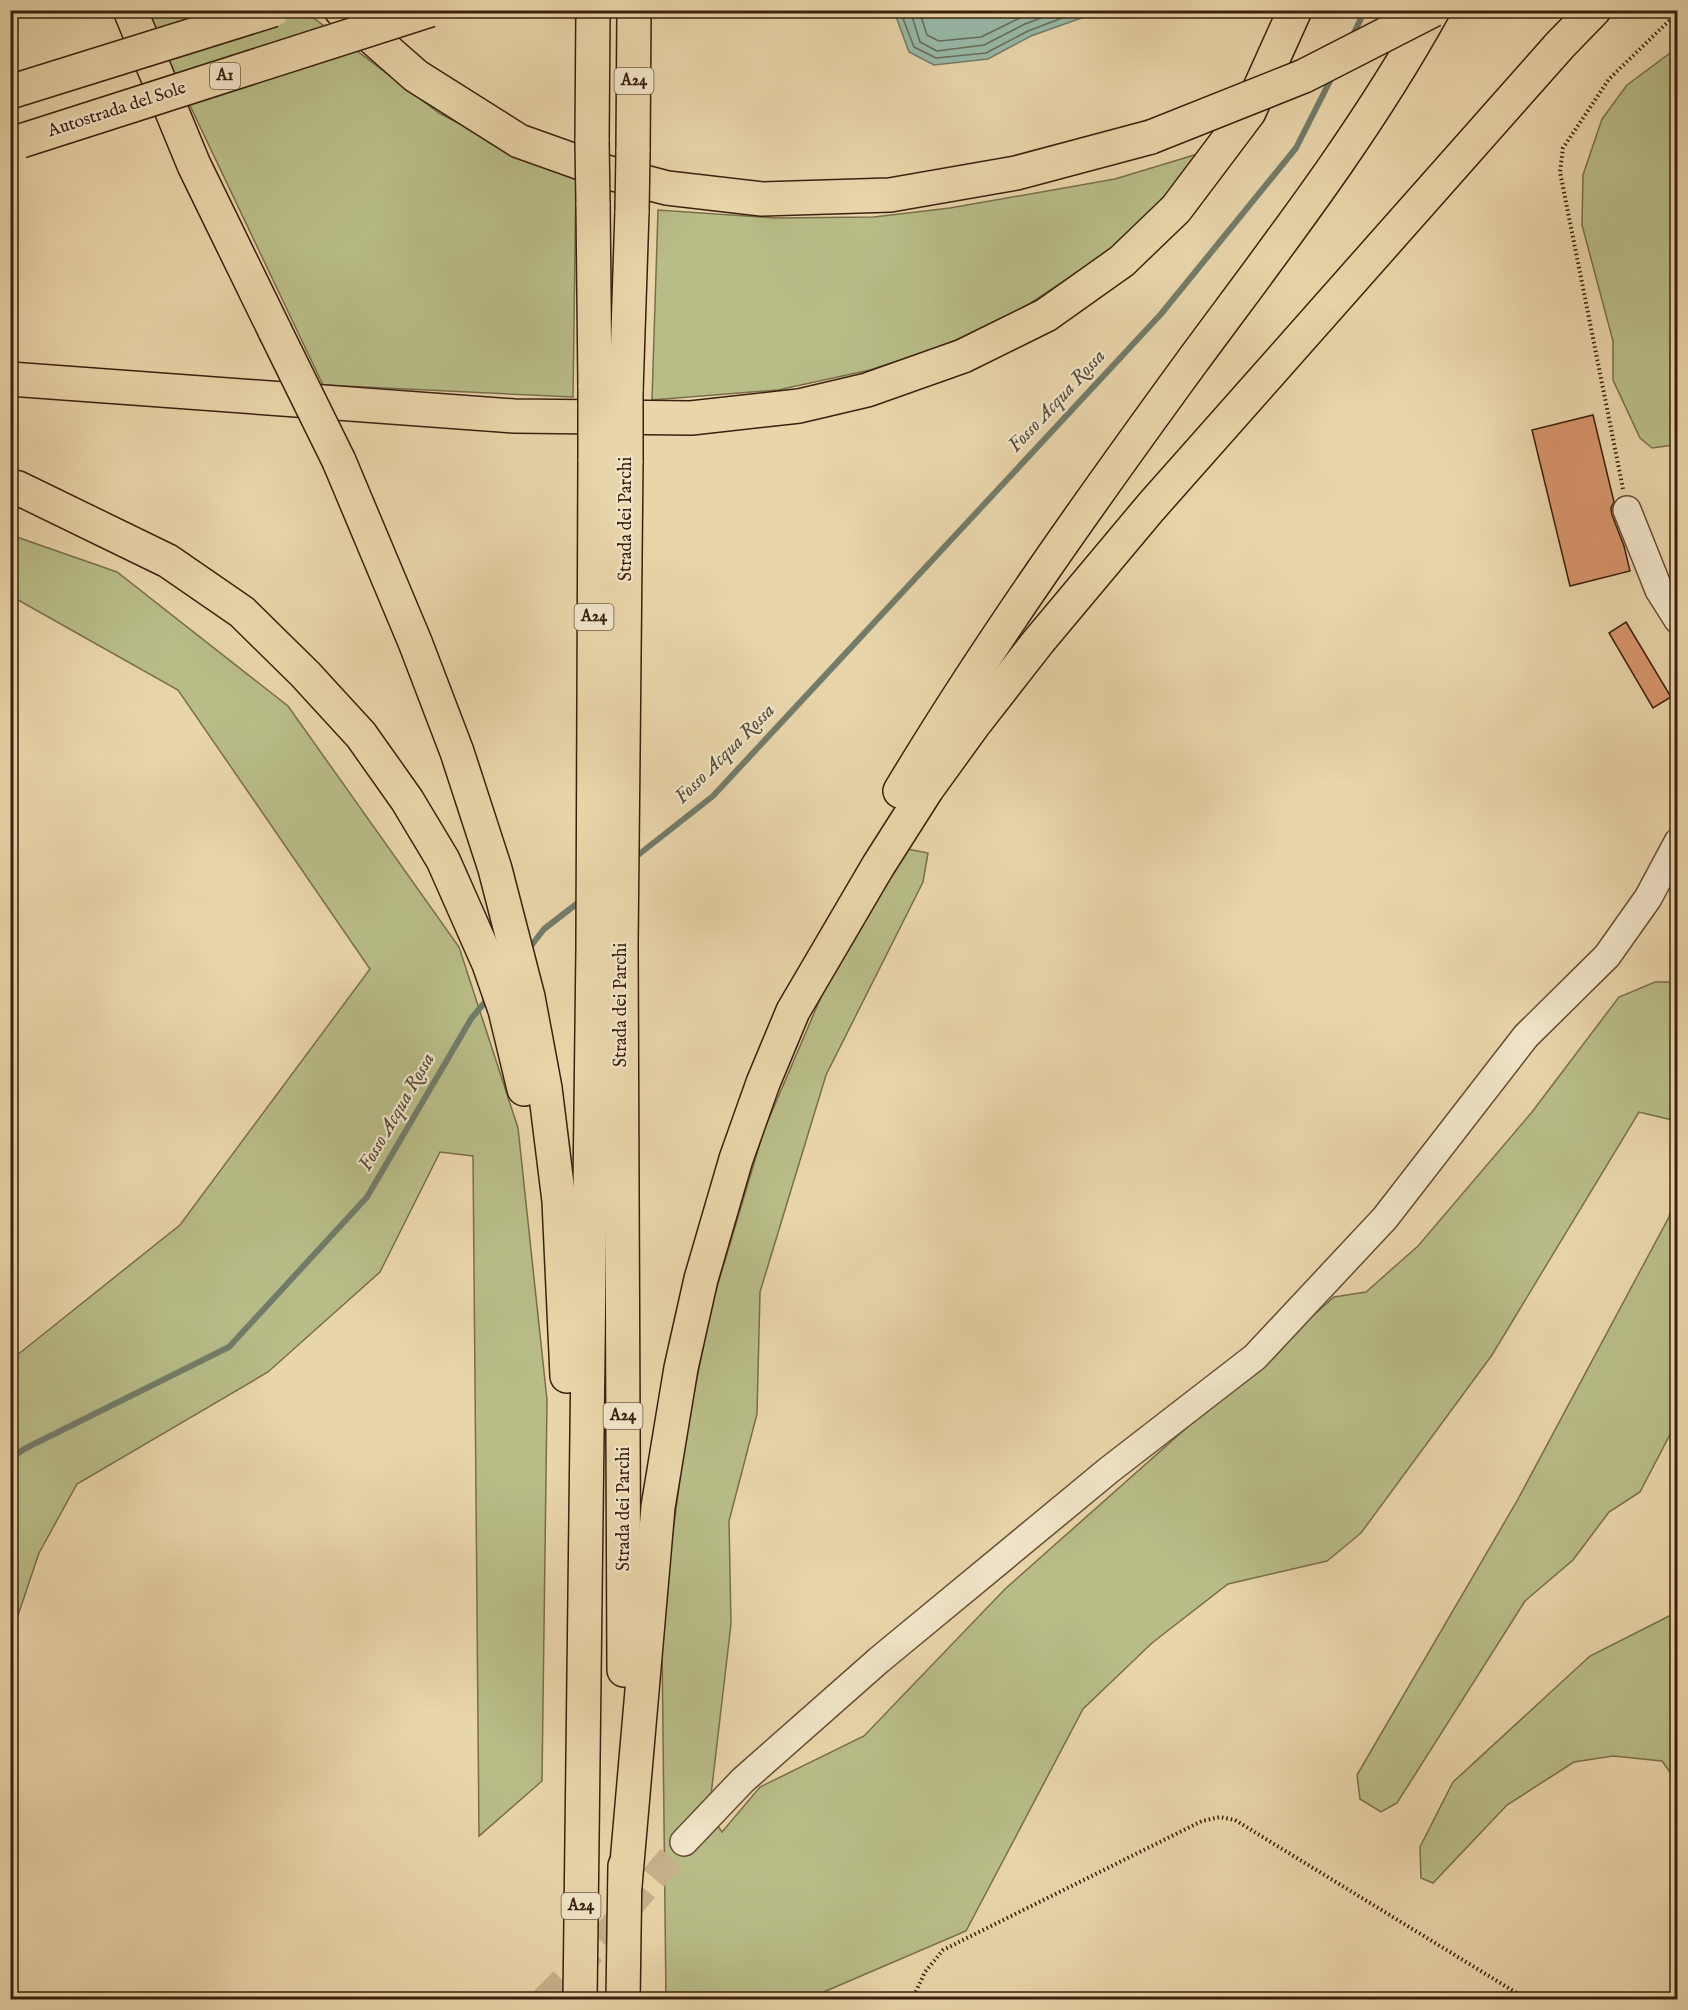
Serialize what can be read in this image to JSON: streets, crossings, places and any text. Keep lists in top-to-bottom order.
{
  "streets": {
    "highway": [
      "A1",
      "A24",
      "Autostrada del Sole",
      "Strada dei Parchi"
    ]
  },
  "water": ["Fosso Acqua Rossa"]
}
